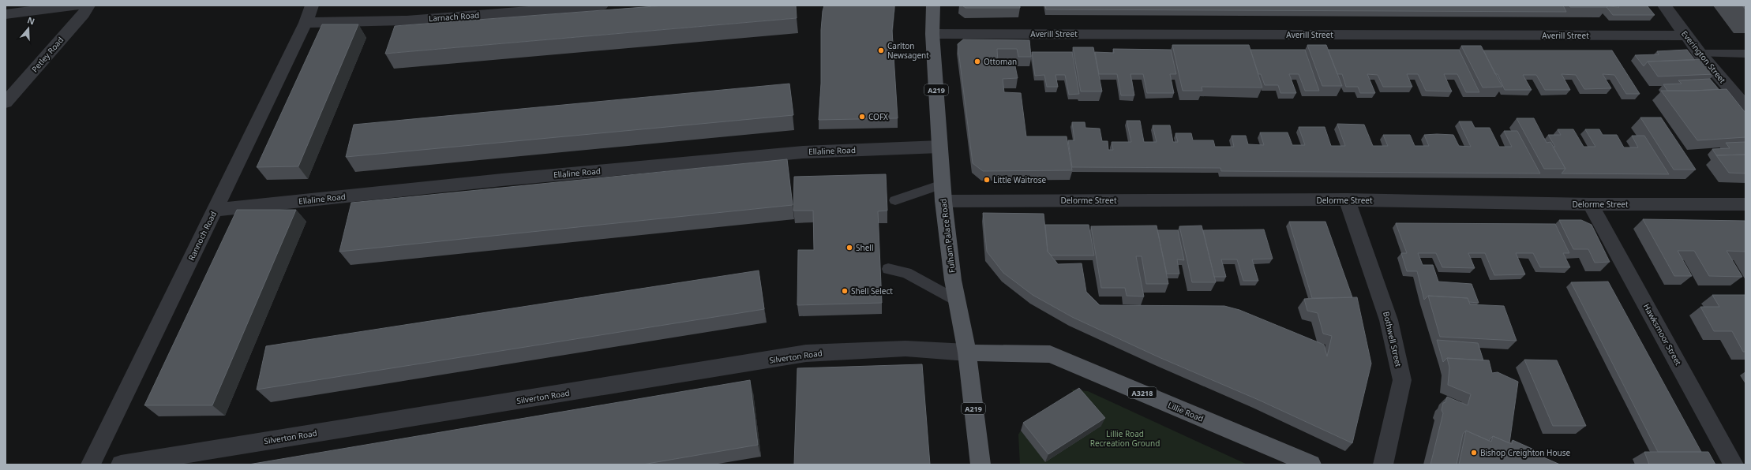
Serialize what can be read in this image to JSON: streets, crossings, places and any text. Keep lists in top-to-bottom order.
{
  "streets": {
    "main road": [
      "A219",
      "Fulham Palace Road",
      "A3218",
      "Lillie Road"
    ],
    "street": [
      "Larnach Road",
      "Averill Street",
      "Petley Road",
      "Everington Street",
      "Ellaline Road",
      "Delorme Street",
      "Rannoch Road",
      "Hawksmoor Street",
      "Bothwell Street",
      "Silverton Road"
    ]
  },
  "crossings": [
    ["Larnach Road", "Rannoch Road"],
    ["Averill Street", "Everington Street"],
    ["Averill Street", "Fulham Palace Road"],
    ["Ellaline Road", "Rannoch Road"],
    ["Ellaline Road", "Fulham Palace Road"],
    ["Delorme Street", "Fulham Palace Road"],
    ["Delorme Street", "Hawksmoor Street"],
    ["Delorme Street", "Bothwell Street"],
    ["Fulham Palace Road", "Silverton Road"],
    ["Fulham Palace Road", "Lillie Road"],
    ["Silverton Road", "Lillie Road"]
  ],
  "parks": ["Lillie Road Recreation Ground"],
  "places": [
    "Carlton Newsagent",
    "Ottoman",
    "COFX",
    "Little Waitrose",
    "Shell",
    "Shell Select",
    "Bishop Creighton House"
  ],
  "north": "top"
}
